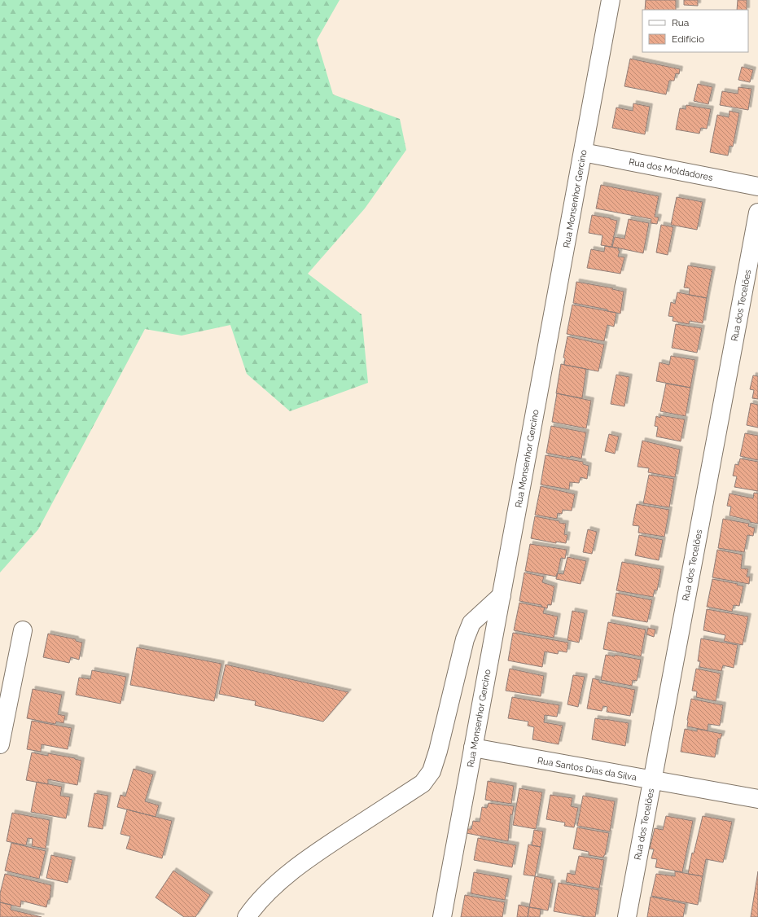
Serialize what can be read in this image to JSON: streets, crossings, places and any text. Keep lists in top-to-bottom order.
{
  "streets": {
    "street": [
      "Rua dos Moldadores",
      "Rua Monsenhor Gercino",
      "Rua dos Tecelões",
      "Rua Santos Dias da Silva"
    ]
  },
  "crossings": [
    ["Rua dos Moldadores", "Rua Monsenhor Gercino"],
    ["Rua Monsenhor Gercino", "Rua Santos Dias da Silva"],
    ["Rua dos Tecelões", "Rua Santos Dias da Silva"]
  ],
  "legend": ["Rua", "Edifício"]
}
